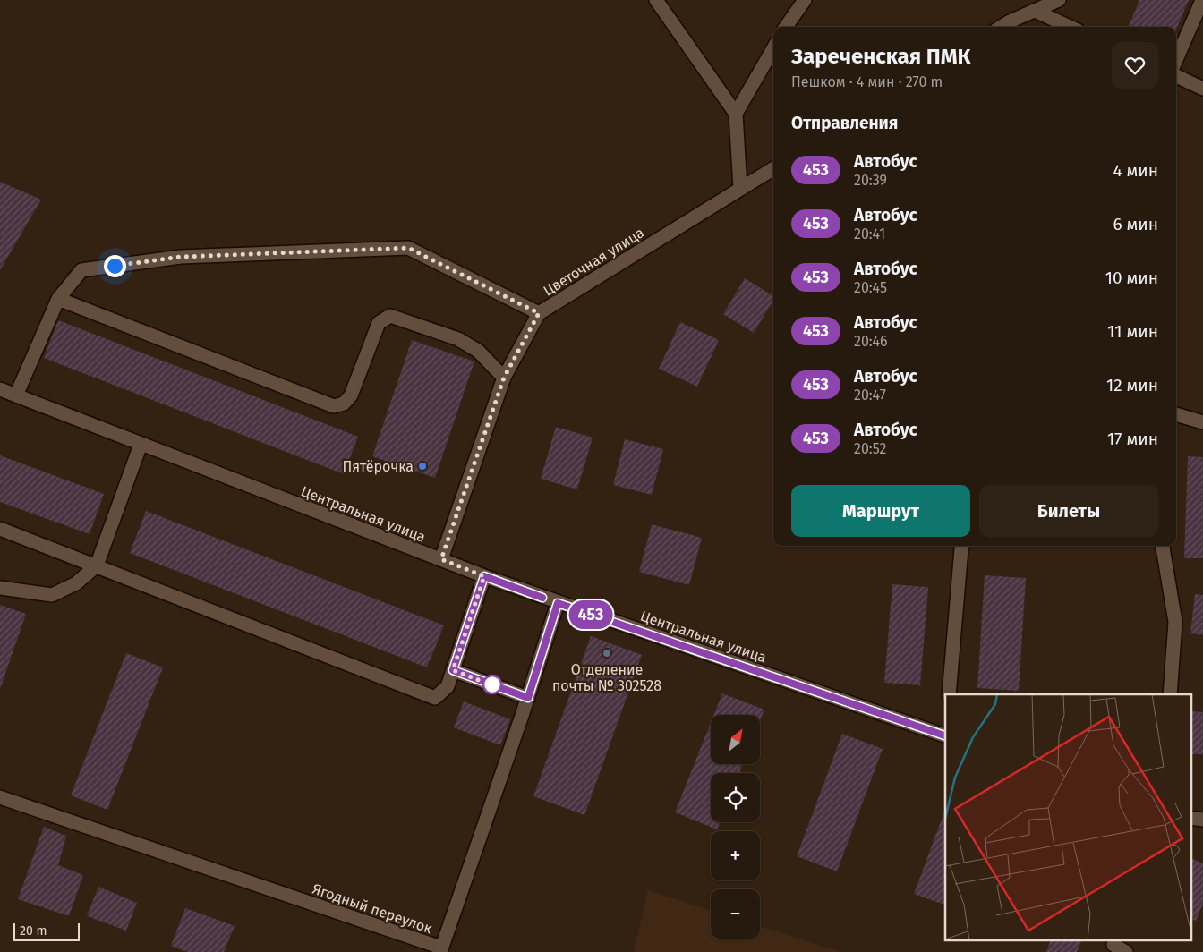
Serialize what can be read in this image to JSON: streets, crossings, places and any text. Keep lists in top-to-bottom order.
{
  "streets": {
    "street": ["Цветочная улица", "Центральная улица", "Ягодный переулок"]
  },
  "crossings": [
    ["Цветочная улица", "Центральная улица"],
    ["Центральная улица", "Ягодный переулок"]
  ],
  "places": ["Пятёрочка", "Отделение почты № 302528"],
  "lines": ["bus line 453"],
  "scale_bar": "20 m",
  "north": "top right",
  "page": {
    "on_map": "453",
    "heading": [
      ["Зареченская ПМК", "Пешком · 4 мин · 270 m"],
      "Отправления"
    ],
    "list": [
      {
        "mark": "453",
        "name": "Автобус",
        "note": "20:39",
        "value": "4 мин"
      },
      {
        "mark": "453",
        "name": "Автобус",
        "note": "20:41",
        "value": "6 мин"
      },
      {
        "mark": "453",
        "name": "Автобус",
        "note": "20:45",
        "value": "10 мин"
      },
      {
        "mark": "453",
        "name": "Автобус",
        "note": "20:46",
        "value": "11 мин"
      },
      {
        "mark": "453",
        "name": "Автобус",
        "note": "20:47",
        "value": "12 мин"
      },
      {
        "mark": "453",
        "name": "Автобус",
        "note": "20:52",
        "value": "17 мин"
      }
    ],
    "buttons": ["Маршрут", "Билеты"],
    "map_buttons": ["+", "−"],
    "scale": "20 m"
  }
}
